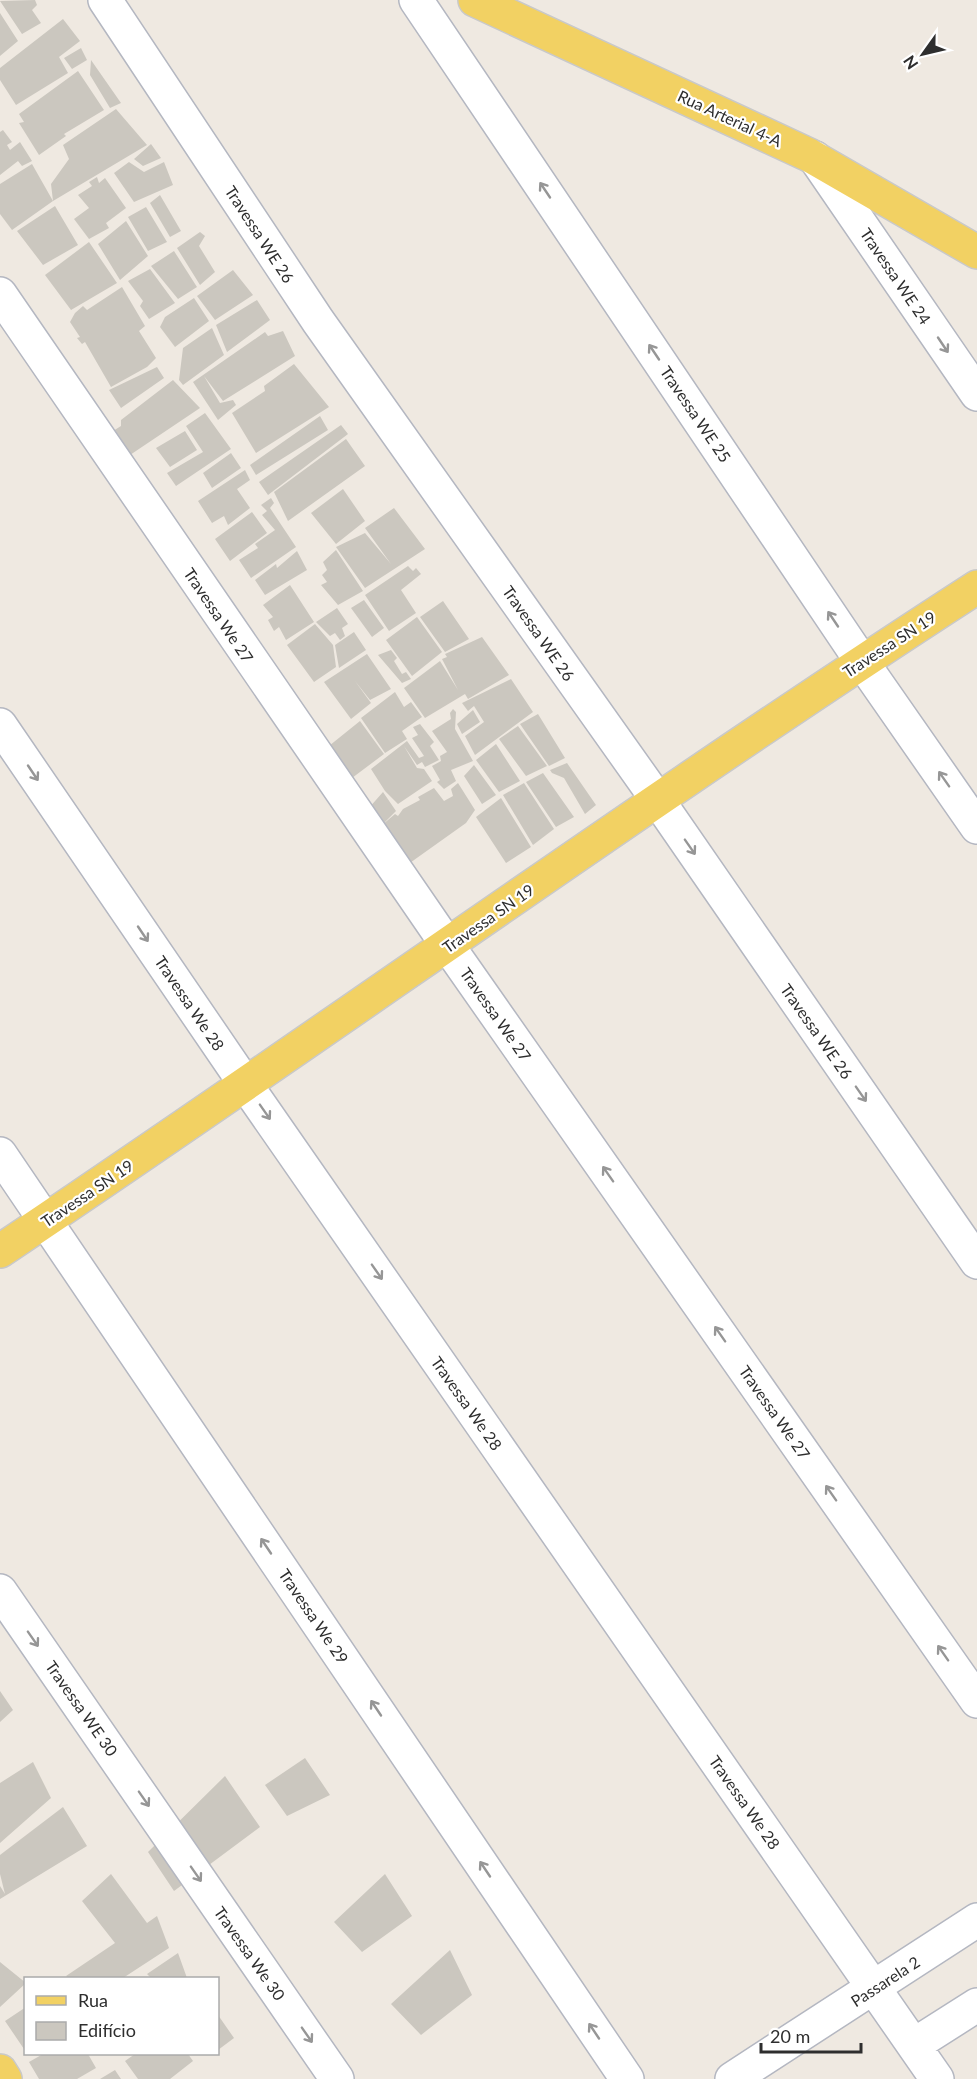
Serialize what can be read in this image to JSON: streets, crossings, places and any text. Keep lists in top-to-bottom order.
{
  "streets": {
    "main road": ["Rua Arterial 4-A", "Travessa SN 19"],
    "street": [
      "Travessa WE 26",
      "Travessa WE 24",
      "Travessa WE 25",
      "Travessa We 27",
      "Travessa We 28",
      "Travessa We 29",
      "Travessa WE 30",
      "Travessa We 30",
      "Passarela 2"
    ]
  },
  "crossings": [
    ["Rua Arterial 4-A", "Travessa WE 24"],
    ["Travessa WE 26", "Travessa SN 19"],
    ["Travessa WE 25", "Travessa SN 19"],
    ["Travessa We 27", "Travessa SN 19"],
    ["Travessa SN 19", "Travessa We 28"],
    ["Travessa SN 19", "Travessa We 29"],
    ["Travessa We 28", "Passarela 2"],
    ["Travessa WE 30", "Travessa We 30"]
  ],
  "one_way": [
    "Travessa WE 26",
    "Travessa WE 24",
    "Travessa WE 25",
    "Travessa We 27",
    "Travessa We 28",
    "Travessa We 29",
    "Travessa WE 30",
    "Travessa We 30"
  ],
  "legend": ["Rua", "Edifício"],
  "scale_bar": "20 m",
  "north": "bottom left"
}
